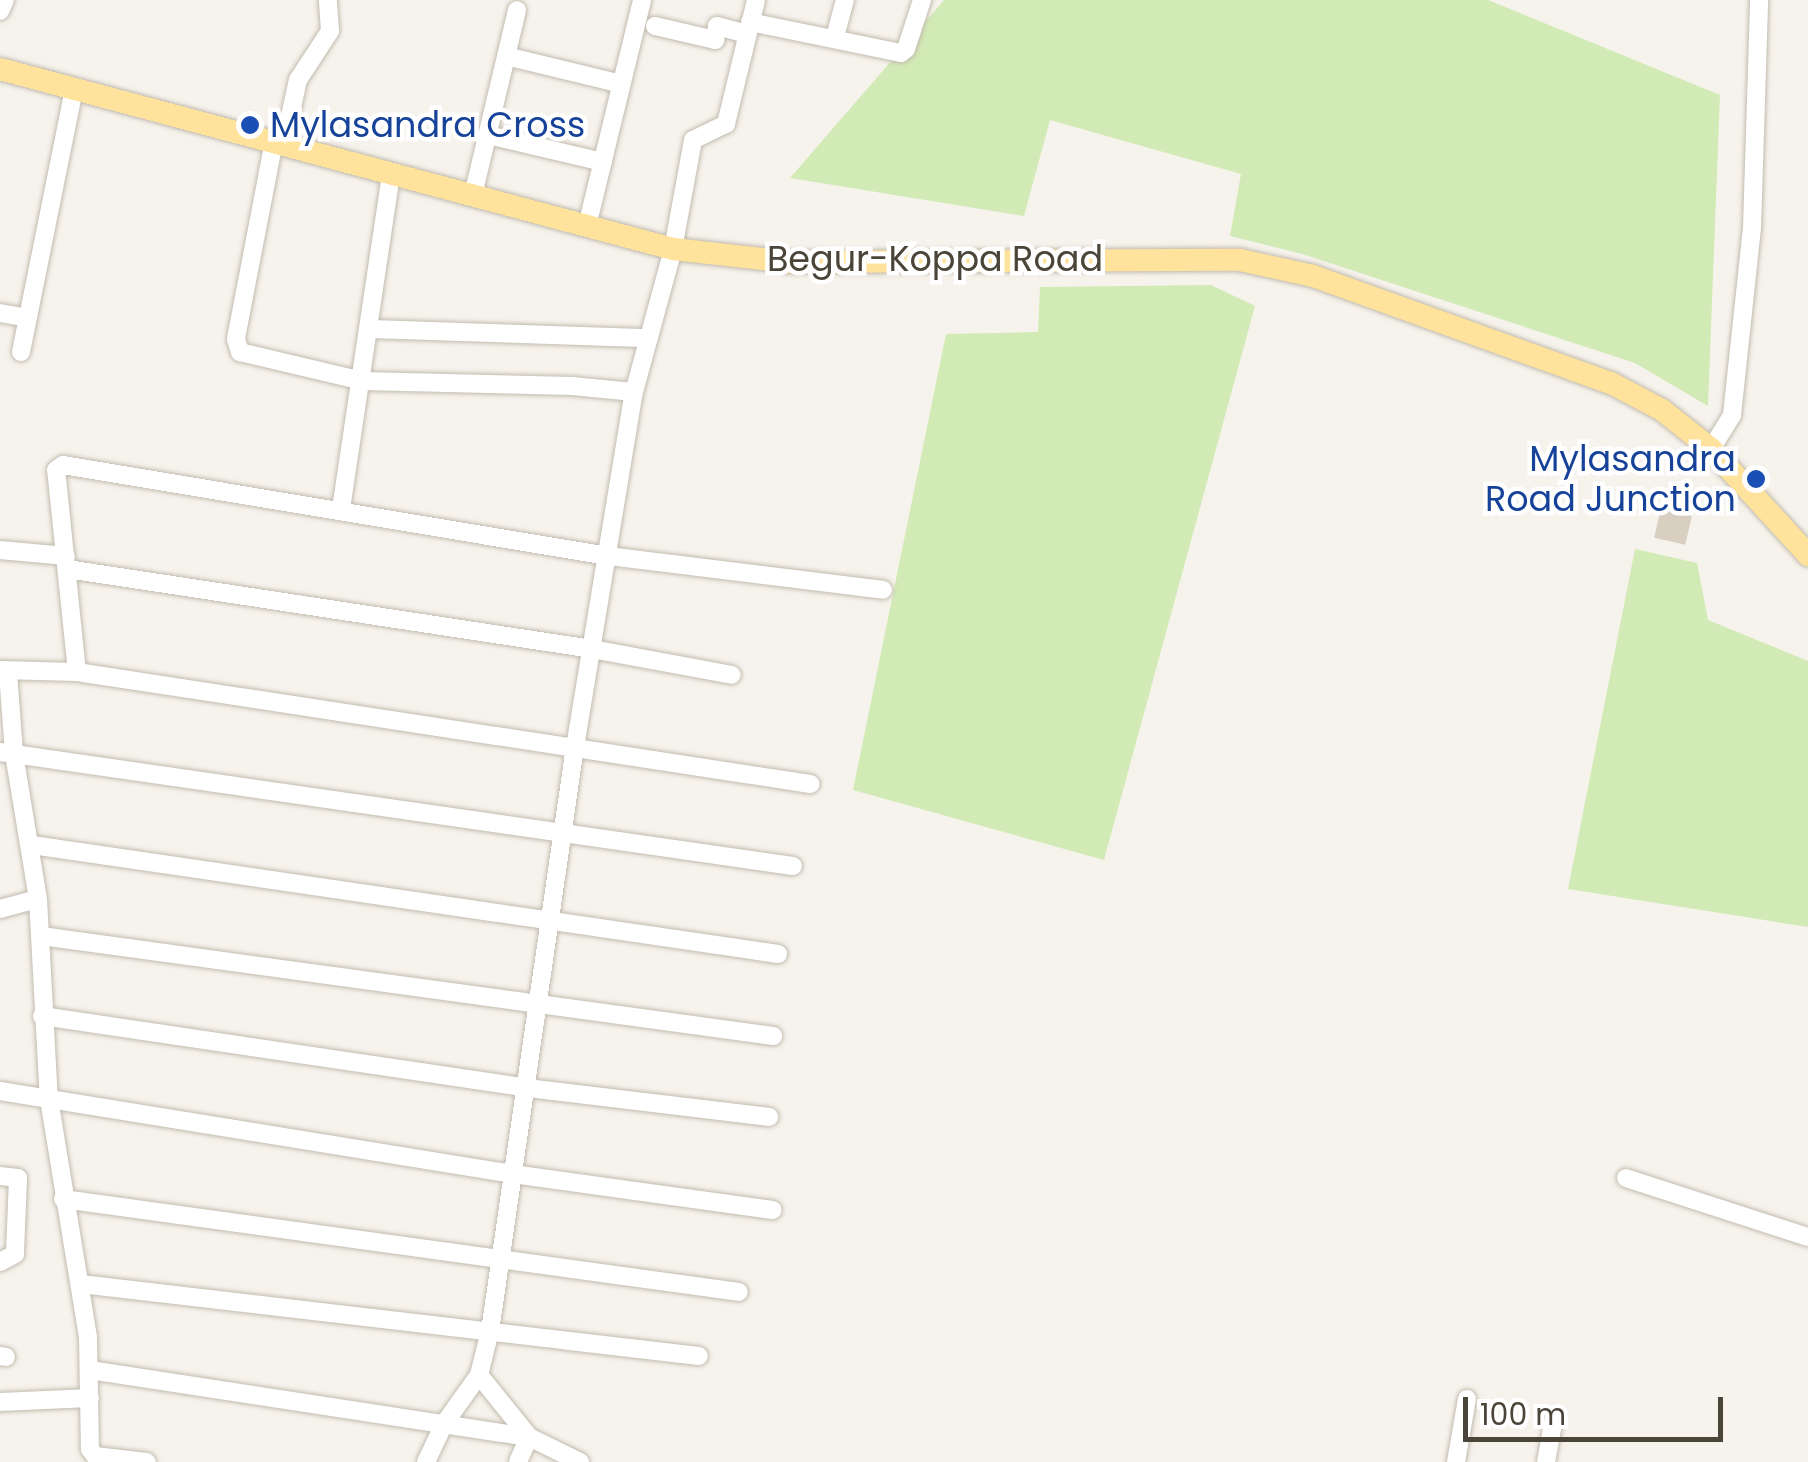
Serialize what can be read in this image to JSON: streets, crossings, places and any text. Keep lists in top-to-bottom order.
{
  "streets": {
    "main road": ["Begur-Koppa Road"]
  },
  "places": ["Mylasandra Cross", "Mylasandra Road Junction"],
  "scale_bar": "100 m"
}
